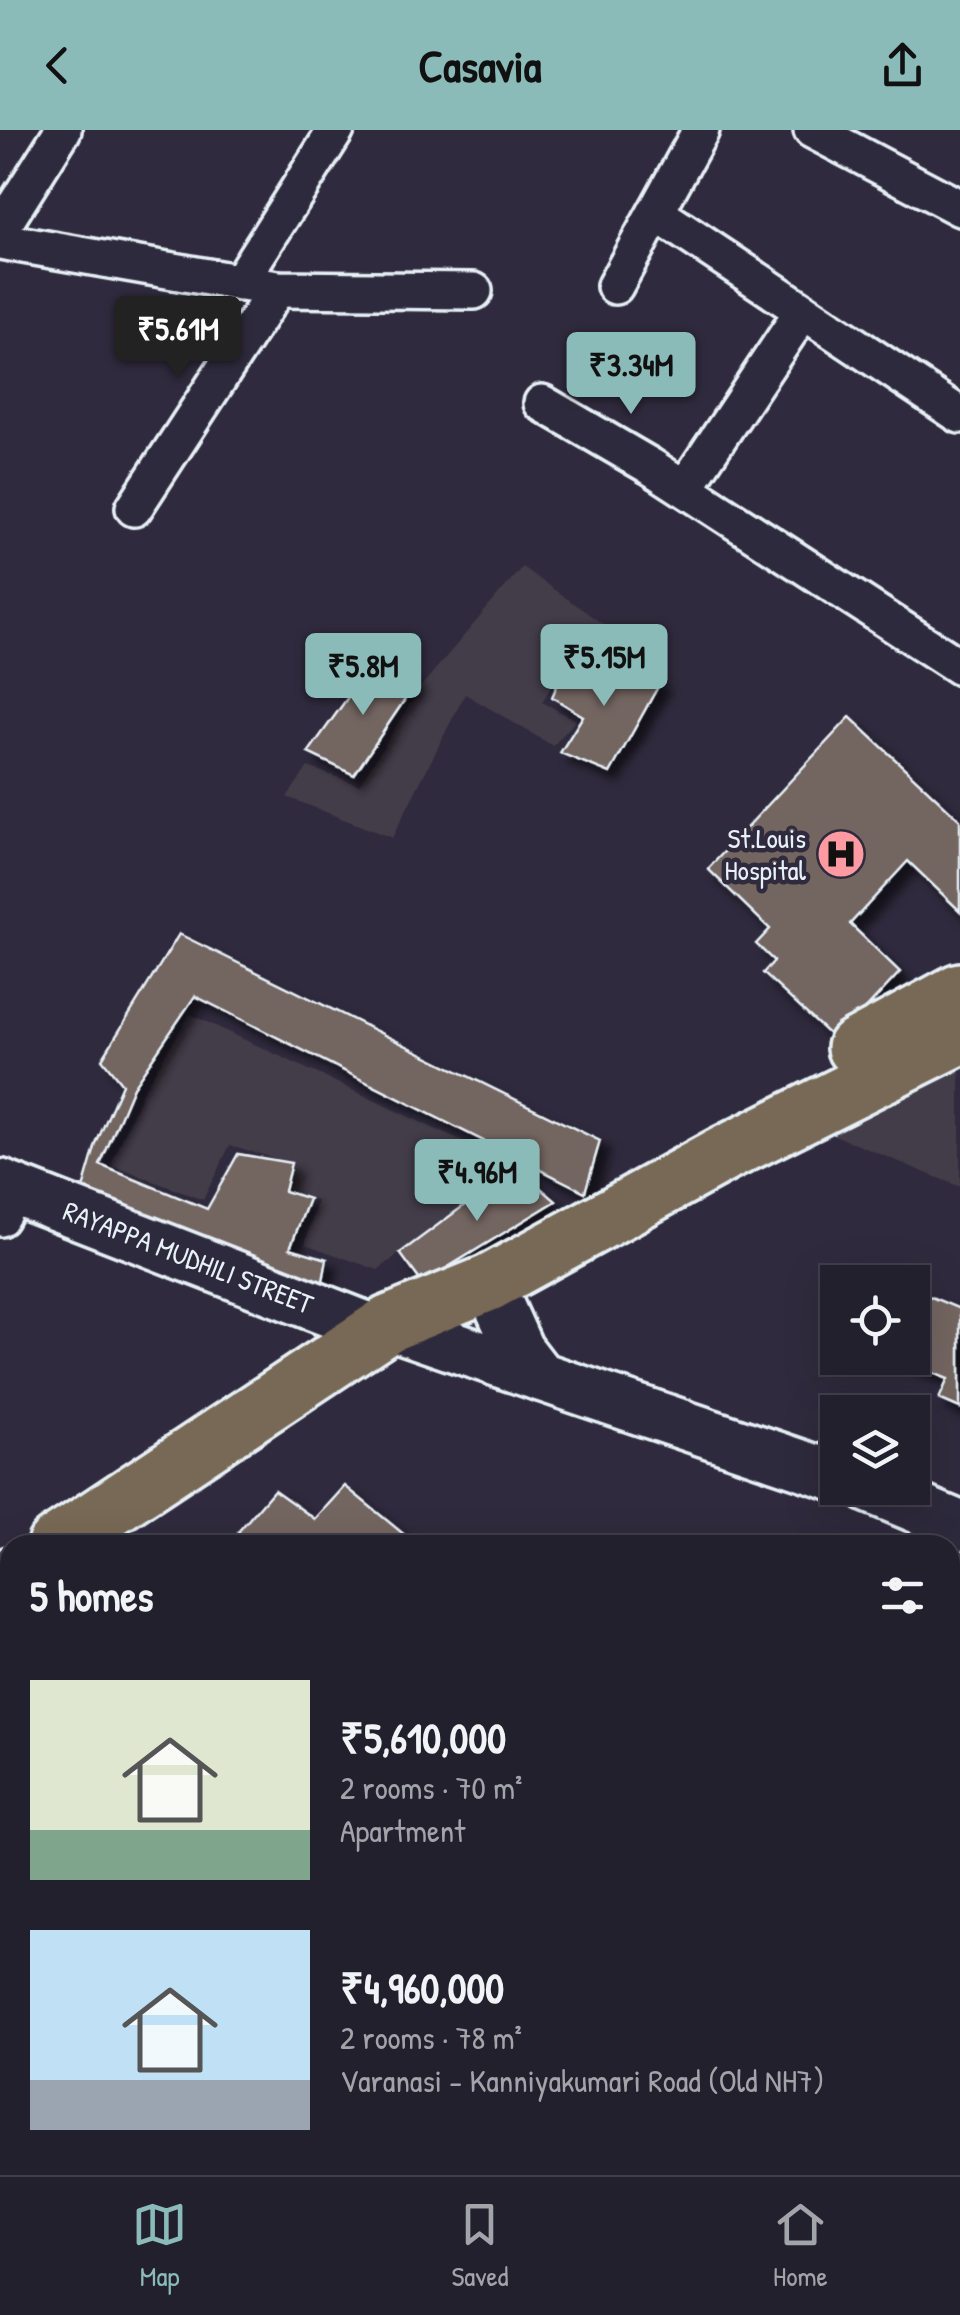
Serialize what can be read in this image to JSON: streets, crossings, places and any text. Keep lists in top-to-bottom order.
{
  "streets": {
    "street": ["RAYAPPA MUDHILI STREET"]
  },
  "places": {
    "hospital": ["St.Louis Hospital"]
  },
  "page": {
    "header": "Casavia",
    "price": [
      "₹5.61M",
      "₹3.34M",
      "₹5.15M",
      "₹5.8M",
      "₹4.96M"
    ],
    "heading": "5 homes",
    "list": [
      {
        "name": "₹5,610,000",
        "note": "2 rooms · 70 m² · Apartment"
      },
      {
        "name": "₹4,960,000",
        "note": "2 rooms · 78 m² · Varanasi - Kanniyakumari Road (Old NH7)"
      }
    ],
    "tabs": ["Map", "Saved", "Home"]
  }
}
